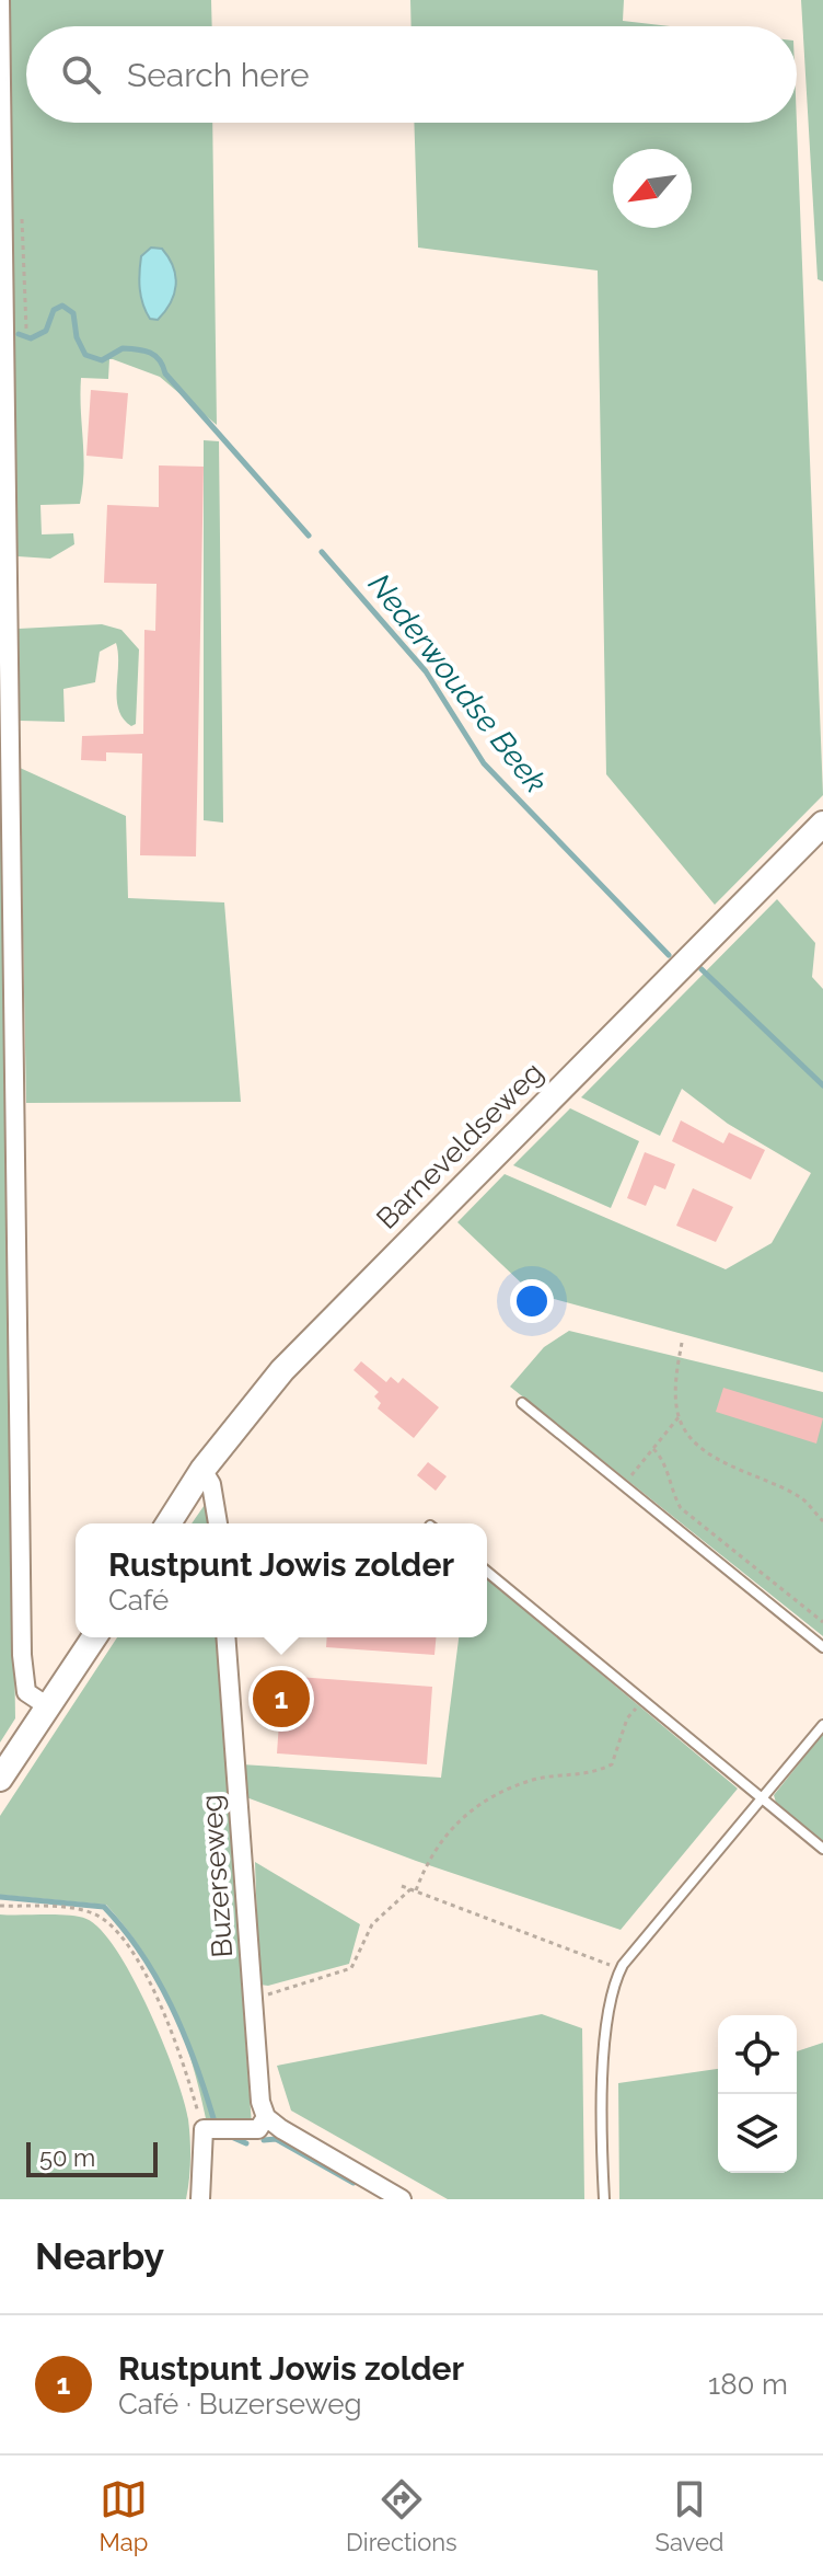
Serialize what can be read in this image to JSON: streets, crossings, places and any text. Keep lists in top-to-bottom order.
{
  "streets": {
    "main road": ["Barneveldseweg"],
    "street": ["Buzerseweg"]
  },
  "water": ["Nederwoudse Beek"],
  "scale_bar": "50 m",
  "north": "bottom left",
  "page": {
    "search": "Search here",
    "popup": ["Rustpunt Jowis zolder", "Café"],
    "pins": "1",
    "scale": "50 m",
    "heading": "Nearby",
    "list": [
      {
        "mark": "1",
        "name": "Rustpunt Jowis zolder",
        "note": "Café · Buzerseweg",
        "value": "180 m"
      }
    ],
    "nav": ["Map", "Directions", "Saved"]
  }
}
